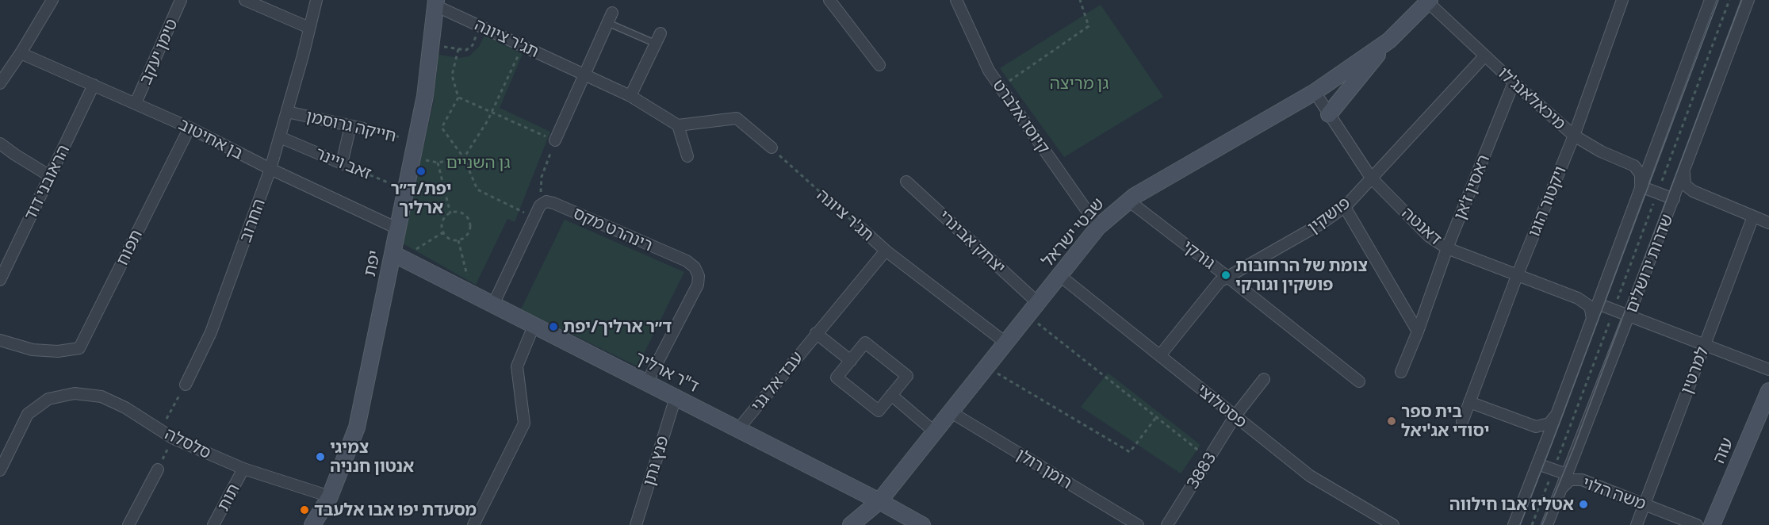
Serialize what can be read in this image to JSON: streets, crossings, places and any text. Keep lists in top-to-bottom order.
{
  "streets": {
    "street": [
      "תג'ר ציונה",
      "טימן יעקב",
      "מיכאלאנג'לו",
      "קיוסו אלברט",
      "חייקה גרוסמן",
      "בן אחיטוב",
      "זאב ויינר",
      "הראובני דוד",
      "ראסין ז'אן",
      "ויקטור הוגו",
      "פושקין",
      "החרוב",
      "דאנטה",
      "רינהרט מקס",
      "שבטי ישראל",
      "יצחק אבינרי",
      "תפוח",
      "גורקי",
      "יפת",
      "שדרות ירושלים",
      "למרטין",
      "ד\"ר ארליך",
      "עבד אל גני",
      "פסטלוצי",
      "סלסלה",
      "עזה",
      "פנץ נתן",
      "רומן רולן",
      "3883",
      "משה הלוי",
      "תות"
    ]
  },
  "crossings": [
    ["תג'ר ציונה", "שבטי ישראל"],
    ["תג'ר ציונה", "יפת"],
    ["תג'ר ציונה", "עבד אל גני"],
    ["טימן יעקב", "בן אחיטוב"],
    ["מיכאלאנג'לו", "ראסין ז'אן"],
    ["מיכאלאנג'לו", "ויקטור הוגו"],
    ["מיכאלאנג'לו", "פושקין"],
    ["מיכאלאנג'לו", "שבטי ישראל"],
    ["מיכאלאנג'לו", "שדרות ירושלים"],
    ["קיוסו אלברט", "שבטי ישראל"],
    ["חייקה גרוסמן", "החרוב"],
    ["חייקה גרוסמן", "יפת"],
    ["בן אחיטוב", "הראובני דוד"],
    ["בן אחיטוב", "החרוב"],
    ["בן אחיטוב", "תפוח"],
    ["בן אחיטוב", "יפת"],
    ["זאב ויינר", "החרוב"],
    ["זאב ויינר", "יפת"],
    ["ראסין ז'אן", "דאנטה"],
    ["ויקטור הוגו", "דאנטה"],
    ["פושקין", "דאנטה"],
    ["פושקין", "גורקי"],
    ["פושקין", "פסטלוצי"],
    ["דאנטה", "שבטי ישראל"],
    ["דאנטה", "שדרות ירושלים"],
    ["רינהרט מקס", "ד\"ר ארליך"],
    ["שבטי ישראל", "יצחק אבינרי"],
    ["שבטי ישראל", "גורקי"],
    ["שבטי ישראל", "ד\"ר ארליך"],
    ["שבטי ישראל", "פסטלוצי"],
    ["שבטי ישראל", "רומן רולן"],
    ["יפת", "ד\"ר ארליך"],
    ["יפת", "סלסלה"],
    ["שדרות ירושלים", "משה הלוי"],
    ["למרטין", "משה הלוי"],
    ["ד\"ר ארליך", "עבד אל גני"],
    ["ד\"ר ארליך", "פנץ נתן"],
    ["פסטלוצי", "3883"],
    ["סלסלה", "תות"]
  ],
  "parks": ["גן מריצה", "גן השניים"],
  "places": [
    "יפת/ד״ר ארליך",
    "צומת של הרחובות פושקין וגורקי",
    "ד״ר ארליך/יפת",
    "בית ספר יסודי אג'יאל",
    "צמיגי אנטון חנניה",
    "אטליז אבו חילווה",
    "מסעדת יפו אבו אלעבד"
  ]
}
